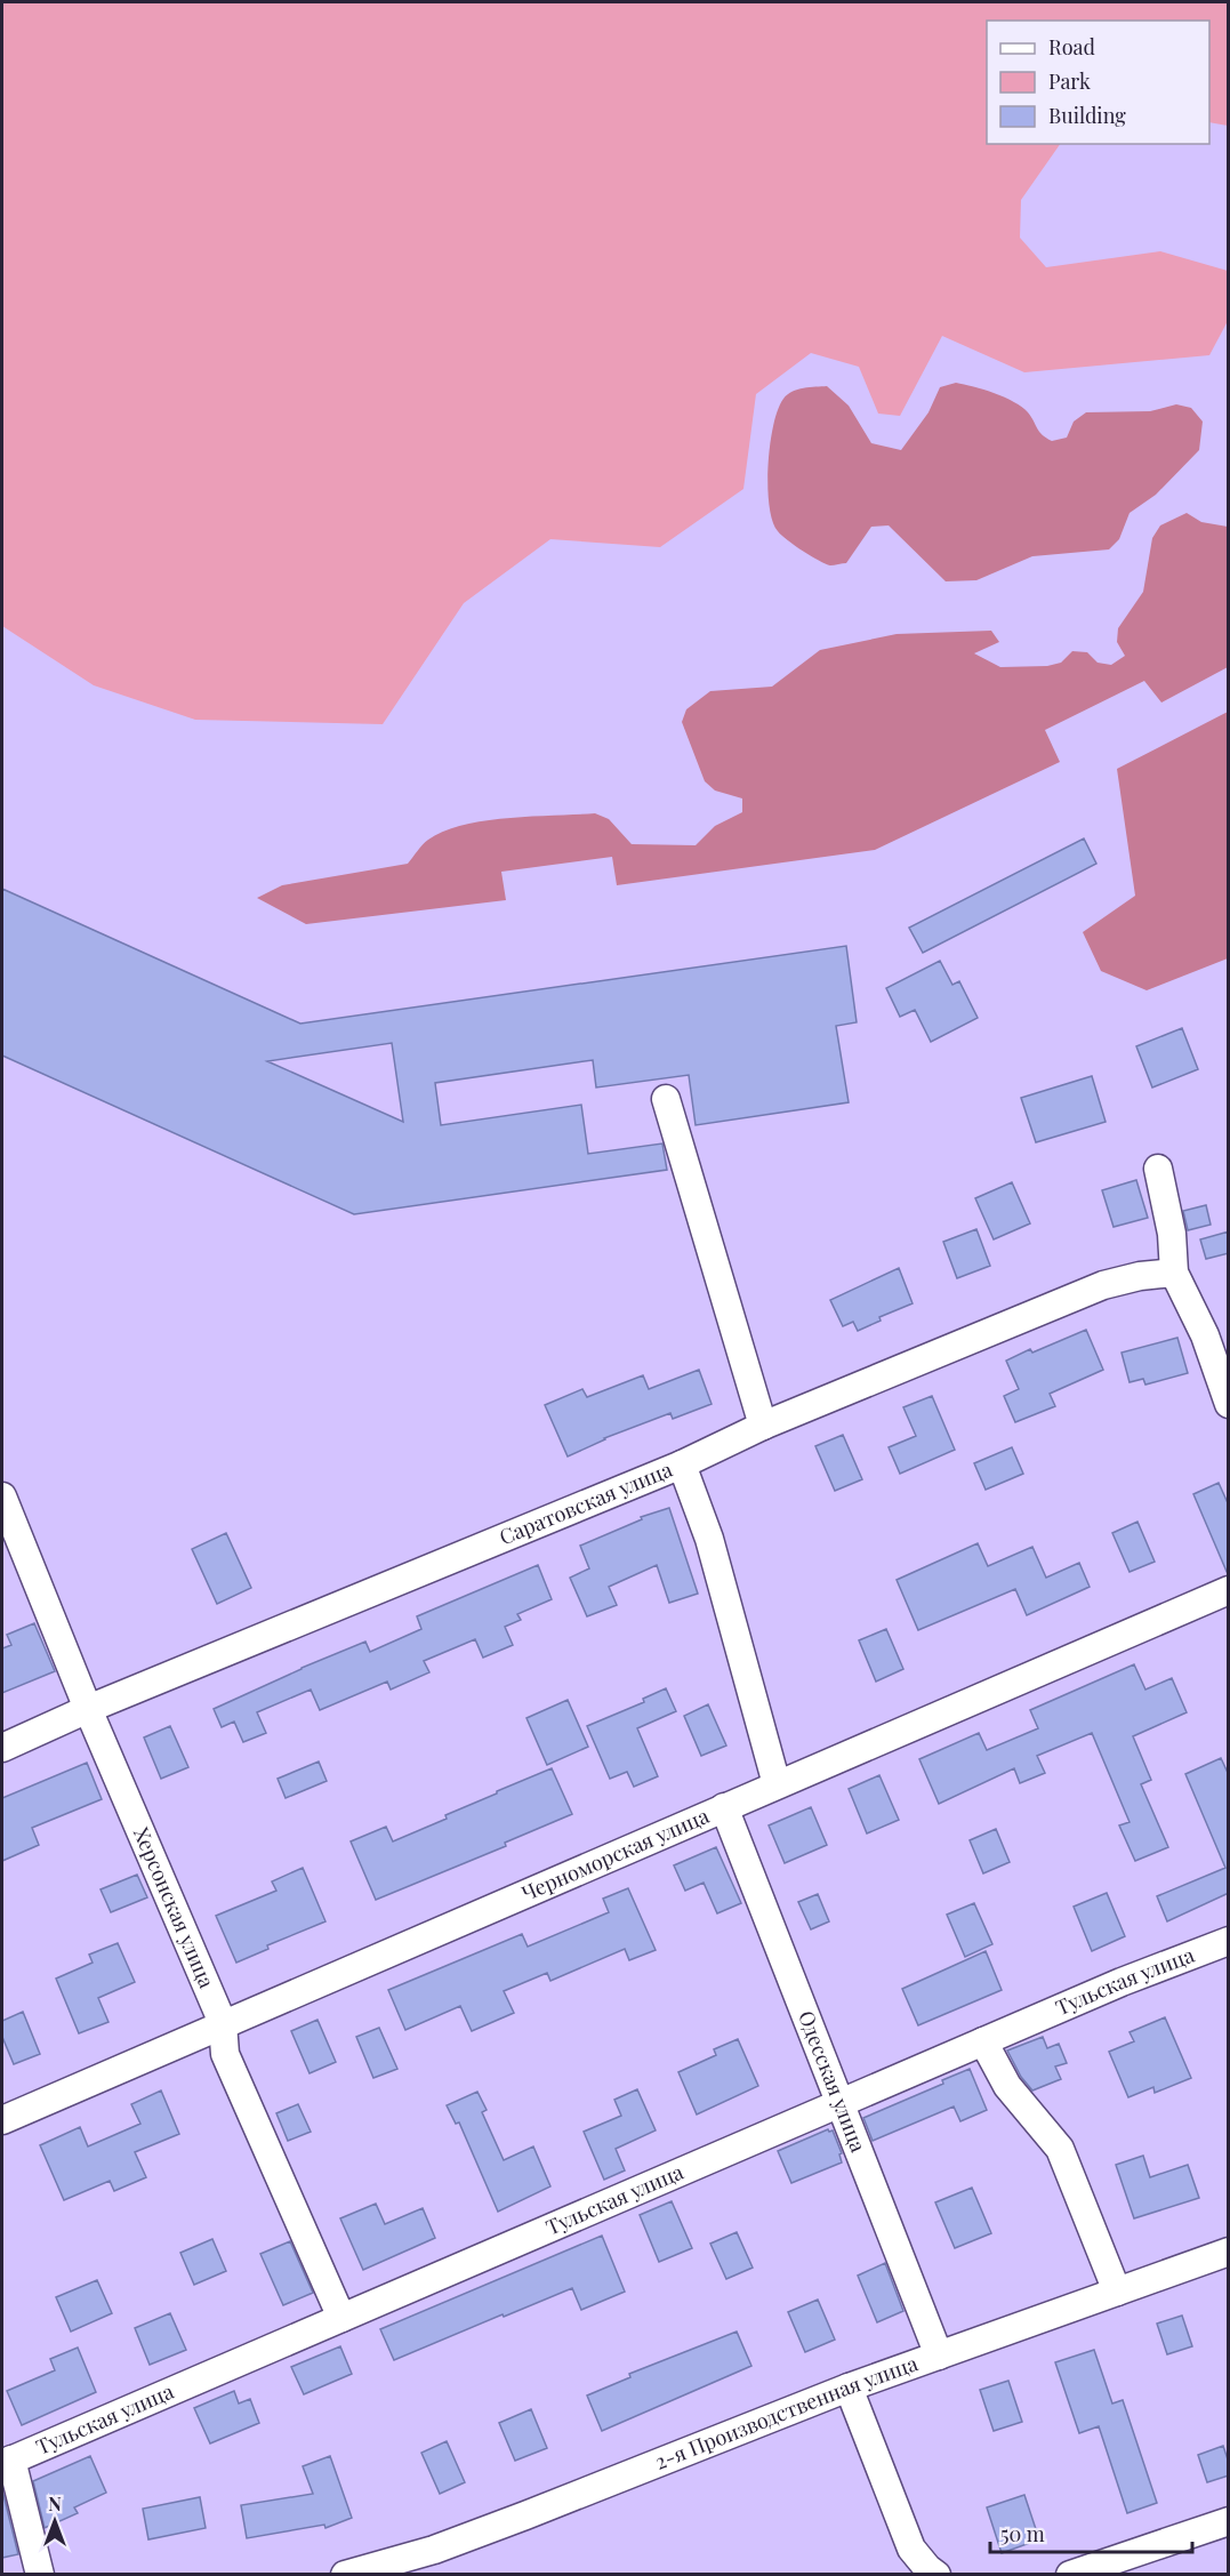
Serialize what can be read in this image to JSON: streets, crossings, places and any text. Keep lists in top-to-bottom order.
{
  "streets": {
    "street": [
      "Саратовская улица",
      "Черноморская улица",
      "Херсонская улица",
      "Тульская улица",
      "Одесская улица",
      "2-я Производственная улица"
    ]
  },
  "crossings": [
    ["Саратовская улица", "Херсонская улица"],
    ["Черноморская улица", "Херсонская улица"],
    ["Черноморская улица", "Одесская улица"],
    ["Херсонская улица", "Тульская улица"],
    ["Тульская улица", "Одесская улица"],
    ["Одесская улица", "2-я Производственная улица"]
  ],
  "legend": ["Road", "Park", "Building"],
  "scale_bar": "50 m",
  "north": "top"
}
